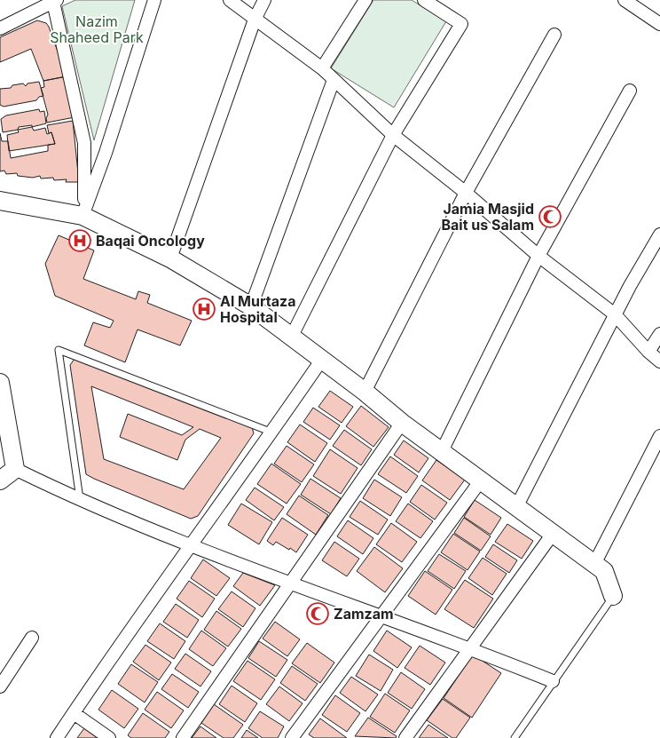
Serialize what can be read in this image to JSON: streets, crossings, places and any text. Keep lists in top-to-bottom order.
{
  "parks": ["Nazim Shaheed Park"],
  "places": {
    "mosque": ["Jamia Masjid Bait us Salam", "Zamzam"],
    "hospital": ["Baqai Oncology", "Al Murtaza Hospital"]
  }
}
